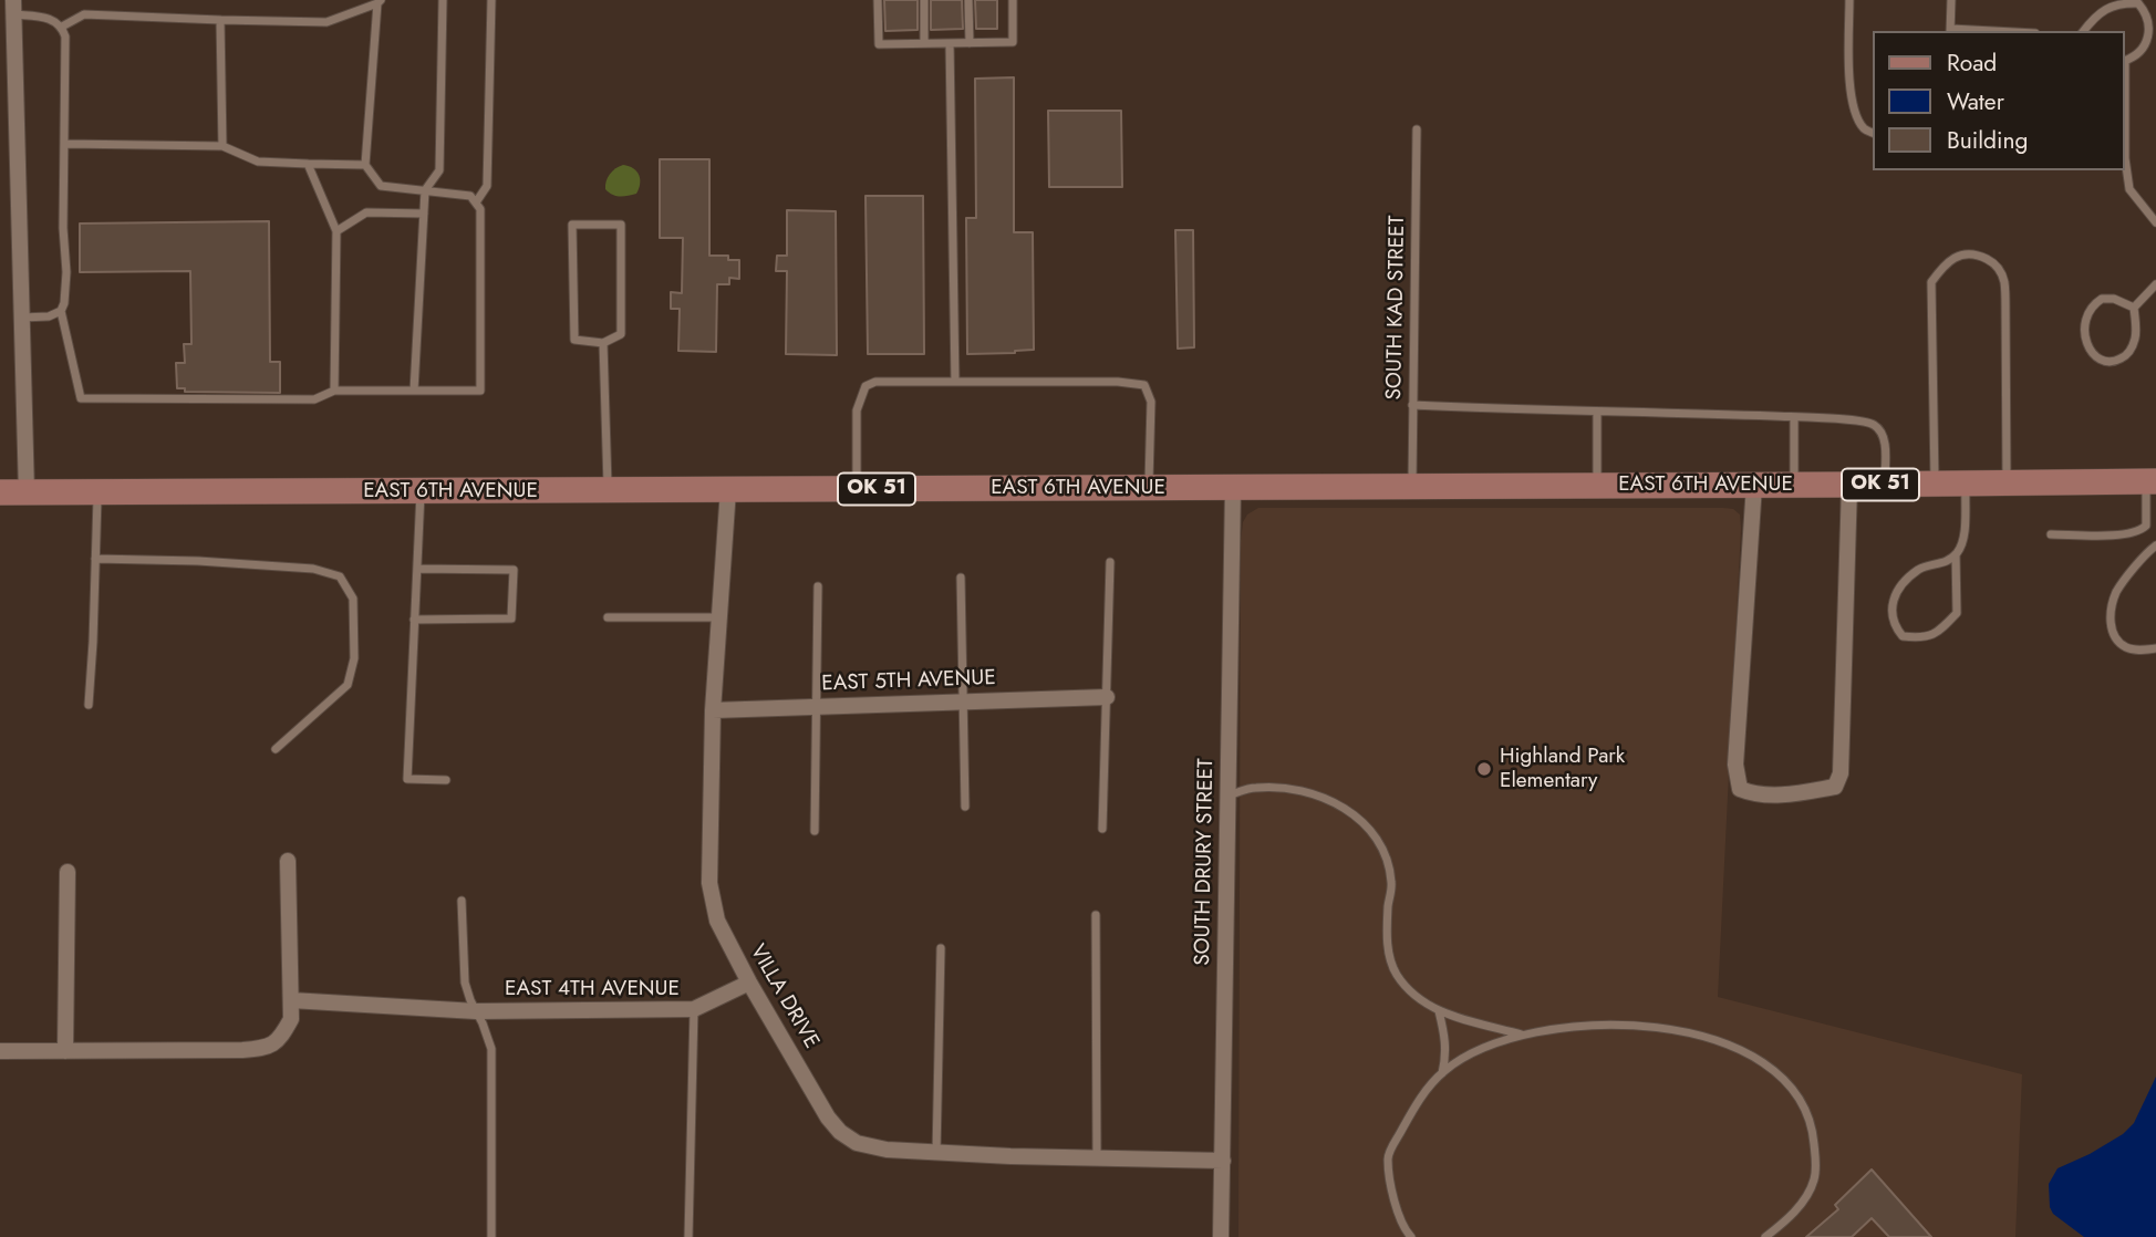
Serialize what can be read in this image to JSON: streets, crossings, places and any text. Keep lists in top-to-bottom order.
{
  "streets": {
    "main road": ["EAST 6TH AVENUE", "OK 51"],
    "street": [
      "EAST 5TH AVENUE",
      "SOUTH DRURY STREET",
      "EAST 4TH AVENUE",
      "VILLA DRIVE"
    ],
    "lane": ["SOUTH KAD STREET"]
  },
  "crossings": [
    ["SOUTH KAD STREET", "EAST 6TH AVENUE"],
    ["EAST 6TH AVENUE", "SOUTH DRURY STREET"],
    ["EAST 6TH AVENUE", "VILLA DRIVE"],
    ["EAST 5TH AVENUE", "VILLA DRIVE"],
    ["SOUTH DRURY STREET", "VILLA DRIVE"],
    ["EAST 4TH AVENUE", "VILLA DRIVE"]
  ],
  "places": ["Highland Park Elementary"],
  "legend": ["Road", "Water", "Building"]
}
